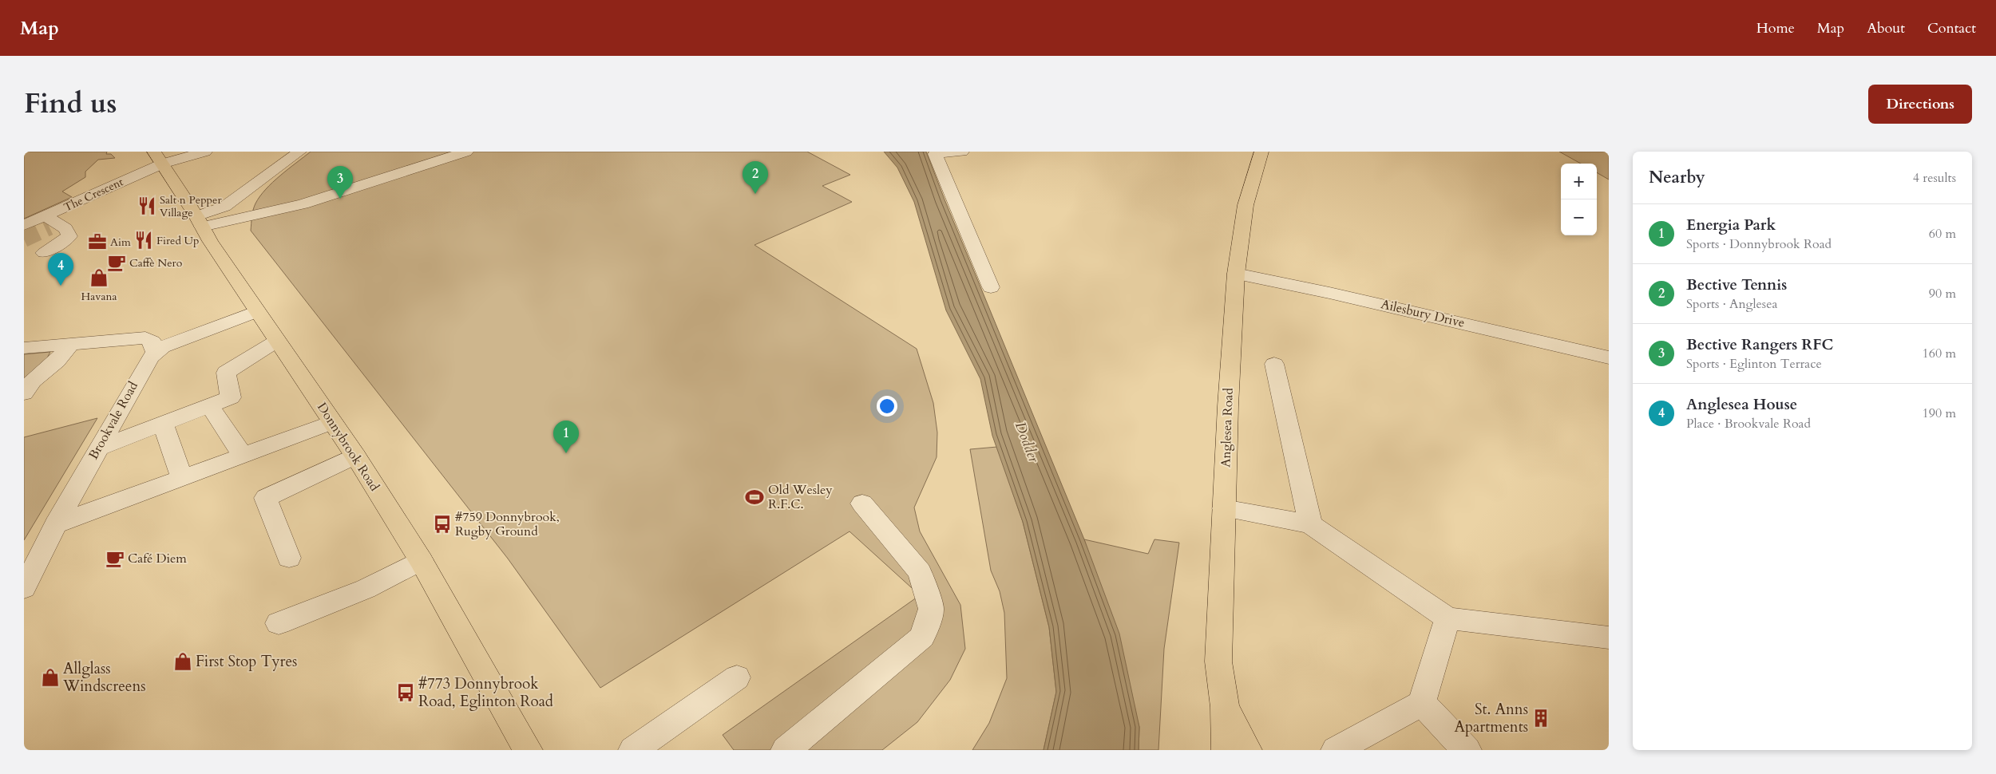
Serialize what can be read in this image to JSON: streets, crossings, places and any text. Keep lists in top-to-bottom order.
{
  "streets": {
    "main road": ["Anglesea Road", "Donnybrook Road"],
    "street": ["The Crescent", "Ailesbury Drive", "Brookvale Road"]
  },
  "crossings": [
    ["The Crescent", "Donnybrook Road"],
    ["Ailesbury Drive", "Anglesea Road"]
  ],
  "water": ["Dodder"],
  "places": {
    "restaurant": ["Salt n Pepper Village", "Fired Up"],
    "office": ["Aim"],
    "cafe": ["Caffè Nero", "Café Diem"],
    "shop": ["Havana", "First Stop Tyres", "Allglass Windscreens"],
    "sports": ["Old Wesley R.F.C."],
    "bus stop": ["#759 Donnybrook, Rugby Ground", "#773 Donnybrook Road, Eglinton Road"],
    "building": ["St. Anns Apartments"]
  },
  "page": {
    "header": "Map",
    "nav": [
      "Home",
      "Map",
      "About",
      "Contact"
    ],
    "title": "Find us",
    "buttons": "Directions",
    "heading": ["Nearby", "4 results"],
    "pins": [
      "2",
      "3",
      "4",
      "1"
    ],
    "map_buttons": ["+", "−"],
    "list": [
      {
        "mark": "1",
        "name": "Energia Park",
        "note": "Sports · Donnybrook Road",
        "value": "60 m"
      },
      {
        "mark": "2",
        "name": "Bective Tennis",
        "note": "Sports · Anglesea",
        "value": "90 m"
      },
      {
        "mark": "3",
        "name": "Bective Rangers RFC",
        "note": "Sports · Eglinton Terrace",
        "value": "160 m"
      },
      {
        "mark": "4",
        "name": "Anglesea House",
        "note": "Place · Brookvale Road",
        "value": "190 m"
      }
    ]
  }
}
